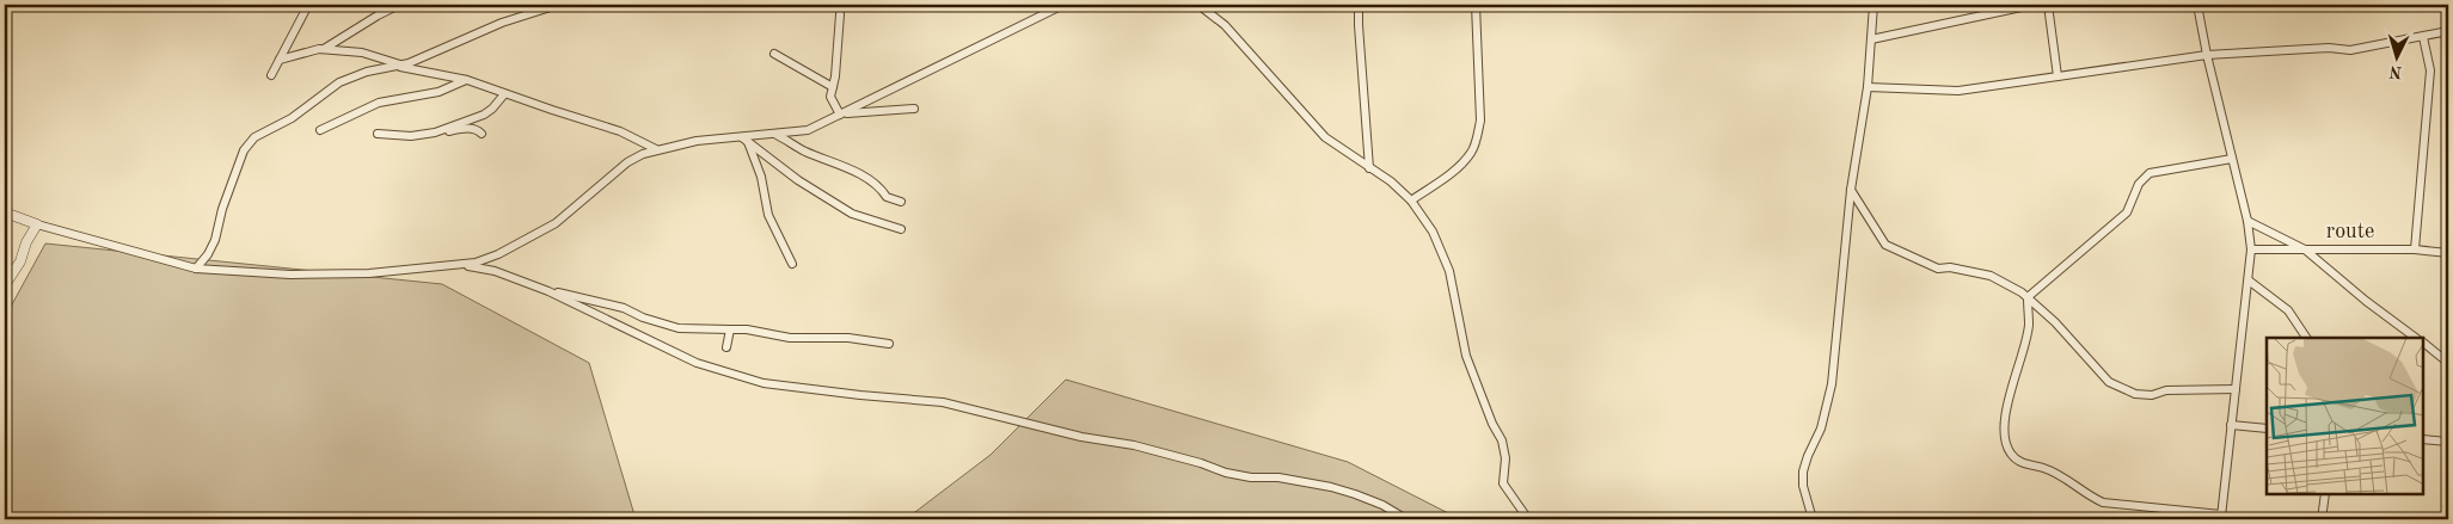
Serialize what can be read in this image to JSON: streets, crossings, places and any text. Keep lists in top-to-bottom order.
{
  "streets": {
    "street": ["route"]
  },
  "north": "bottom"
}
